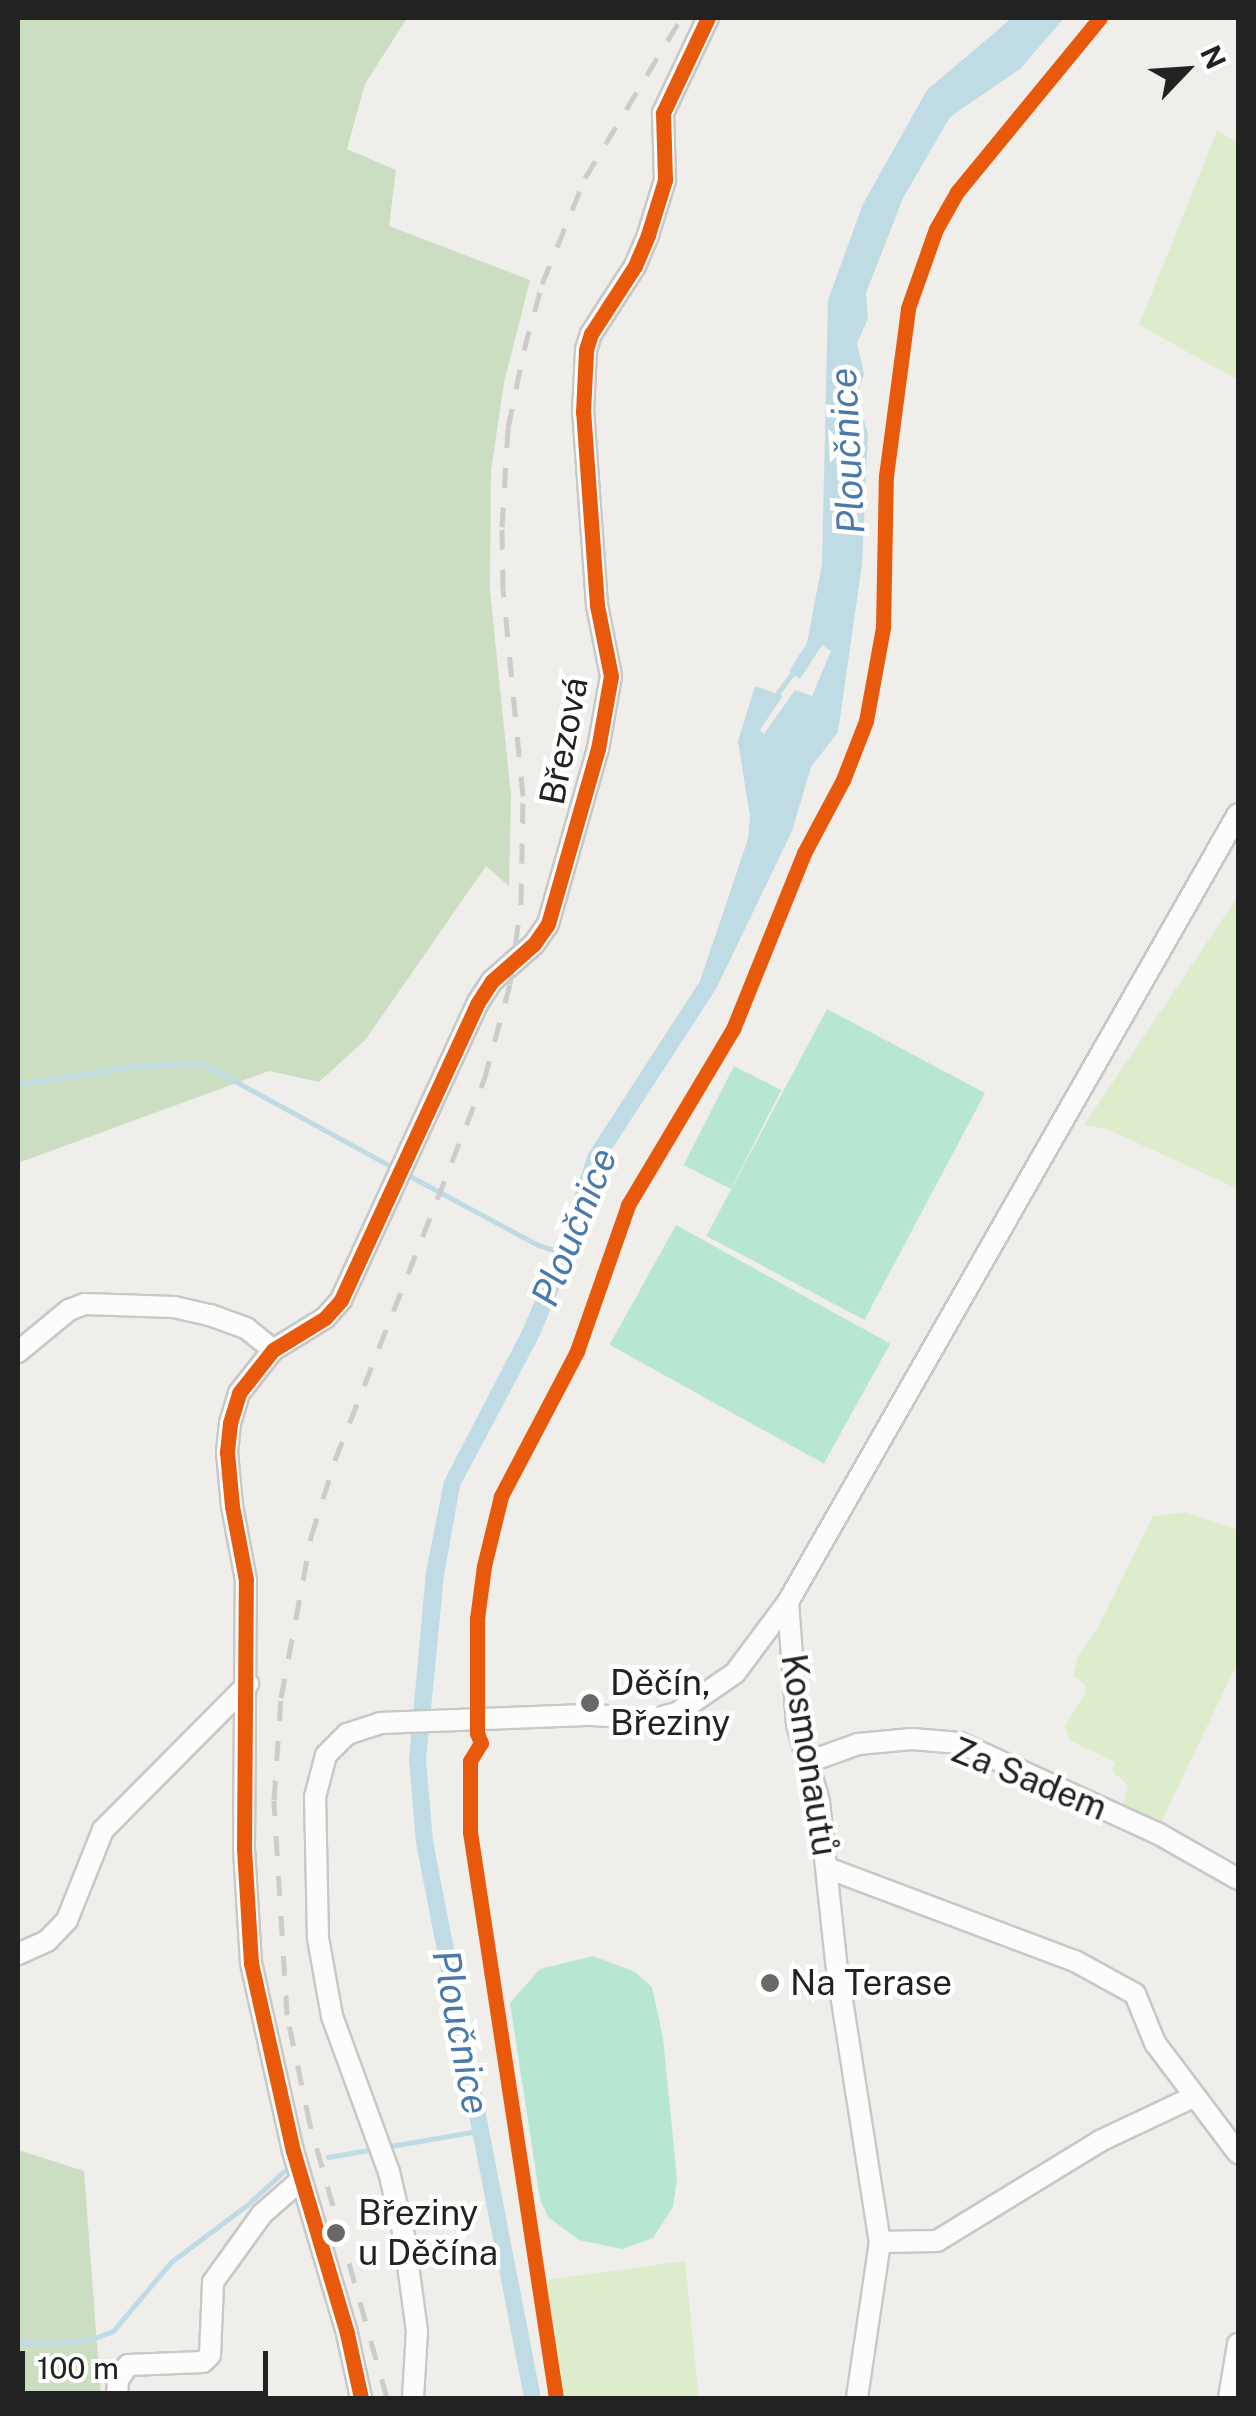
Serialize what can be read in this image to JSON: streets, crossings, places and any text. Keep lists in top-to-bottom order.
{
  "streets": {
    "street": ["Březová", "Kosmonautů", "Za Sadem"]
  },
  "crossings": [
    ["Kosmonautů", "Za Sadem"]
  ],
  "water": ["Ploučnice"],
  "places": ["Děčín, Březiny", "Na Terase", "Březiny u Děčína"],
  "scale_bar": "100 m",
  "north": "top right"
}
